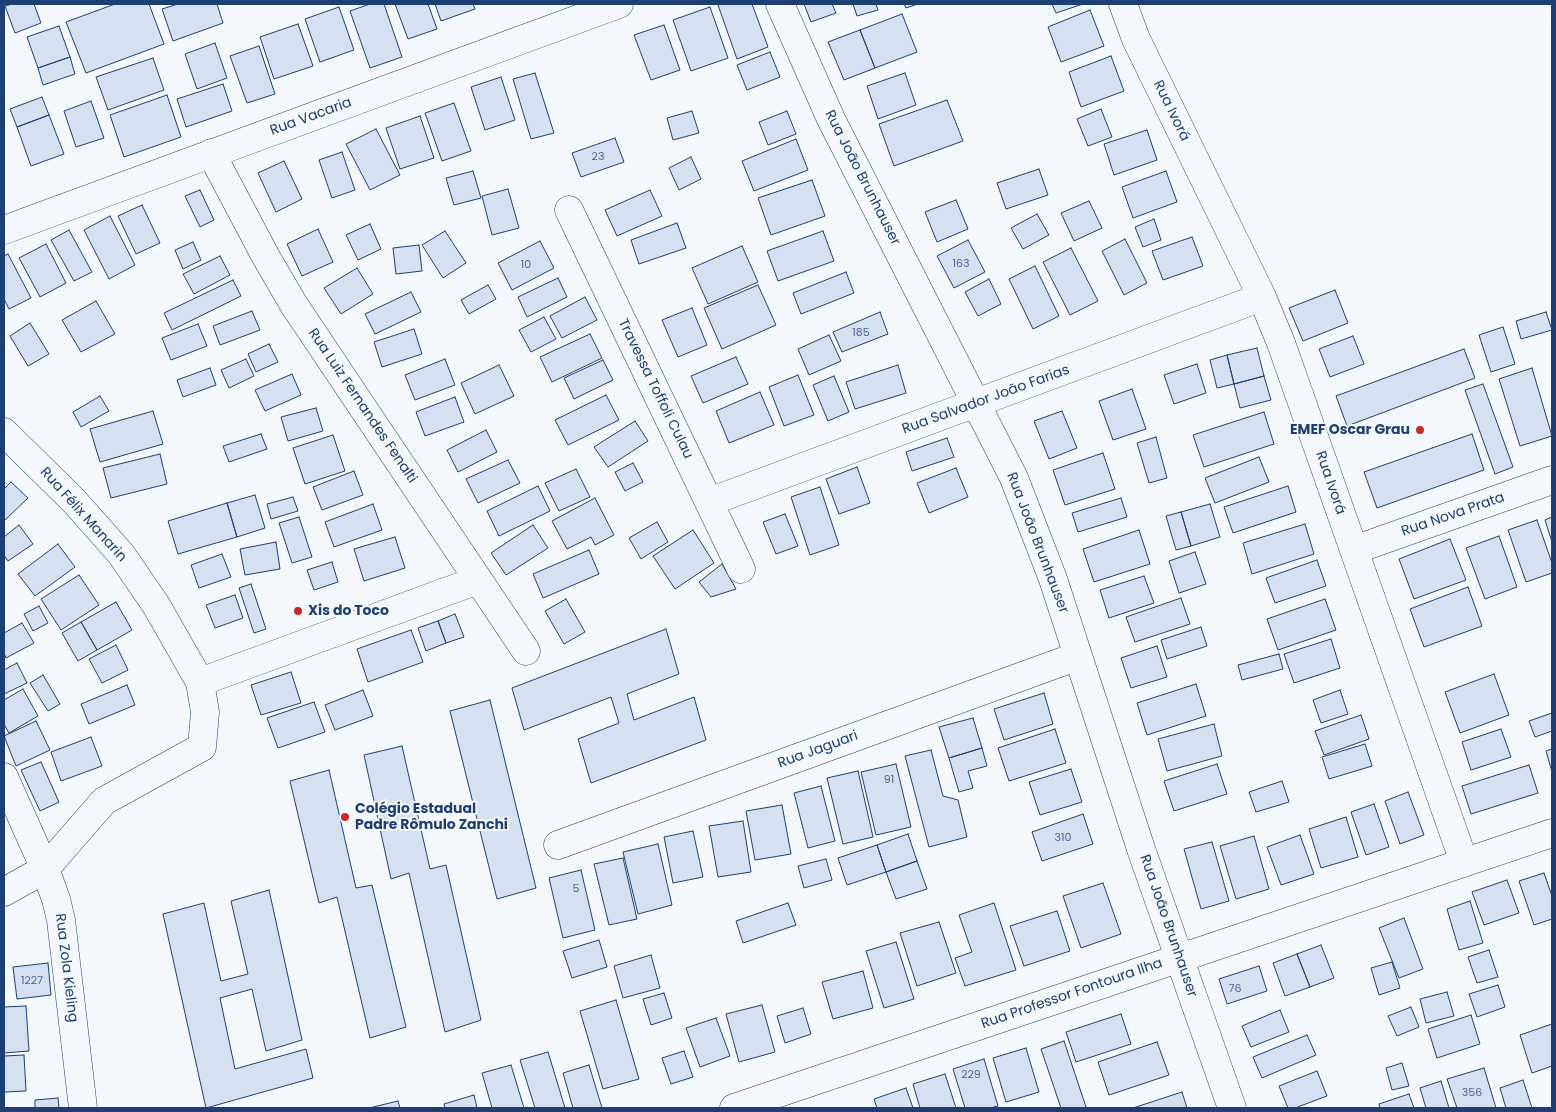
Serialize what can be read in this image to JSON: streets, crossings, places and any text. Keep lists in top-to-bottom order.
{
  "streets": {
    "street": [
      "Rua Ivorá",
      "Rua Vacaria",
      "Rua João Brunhauser",
      "Travessa Toffoli Culau",
      "Rua Salvador João Farias",
      "Rua Luiz Fernandes Fenalti",
      "Rua Félix Manarin",
      "Rua Nova Prata",
      "Rua Jaguari",
      "Rua Zola Kieling",
      "Rua Professor Fontoura Ilha"
    ]
  },
  "crossings": [
    ["Rua Ivorá", "Rua Salvador João Farias"],
    ["Rua Ivorá", "Rua Nova Prata"],
    ["Rua Ivorá", "Rua Professor Fontoura Ilha"],
    ["Rua Vacaria", "Rua Luiz Fernandes Fenalti"],
    ["Rua João Brunhauser", "Rua Salvador João Farias"],
    ["Rua João Brunhauser", "Rua Jaguari"],
    ["Rua João Brunhauser", "Rua Professor Fontoura Ilha"],
    ["Travessa Toffoli Culau", "Rua Salvador João Farias"],
    ["Rua Félix Manarin", "Rua Zola Kieling"]
  ],
  "places": ["EMEF Oscar Grau", "Xis do Toco", "Colégio Estadual Padre Rômulo Zanchi"],
  "house_numbers": [
    "23",
    "163",
    "10",
    "185",
    "91",
    "310",
    "5",
    "1227",
    "76",
    "229",
    "356"
  ]
}
